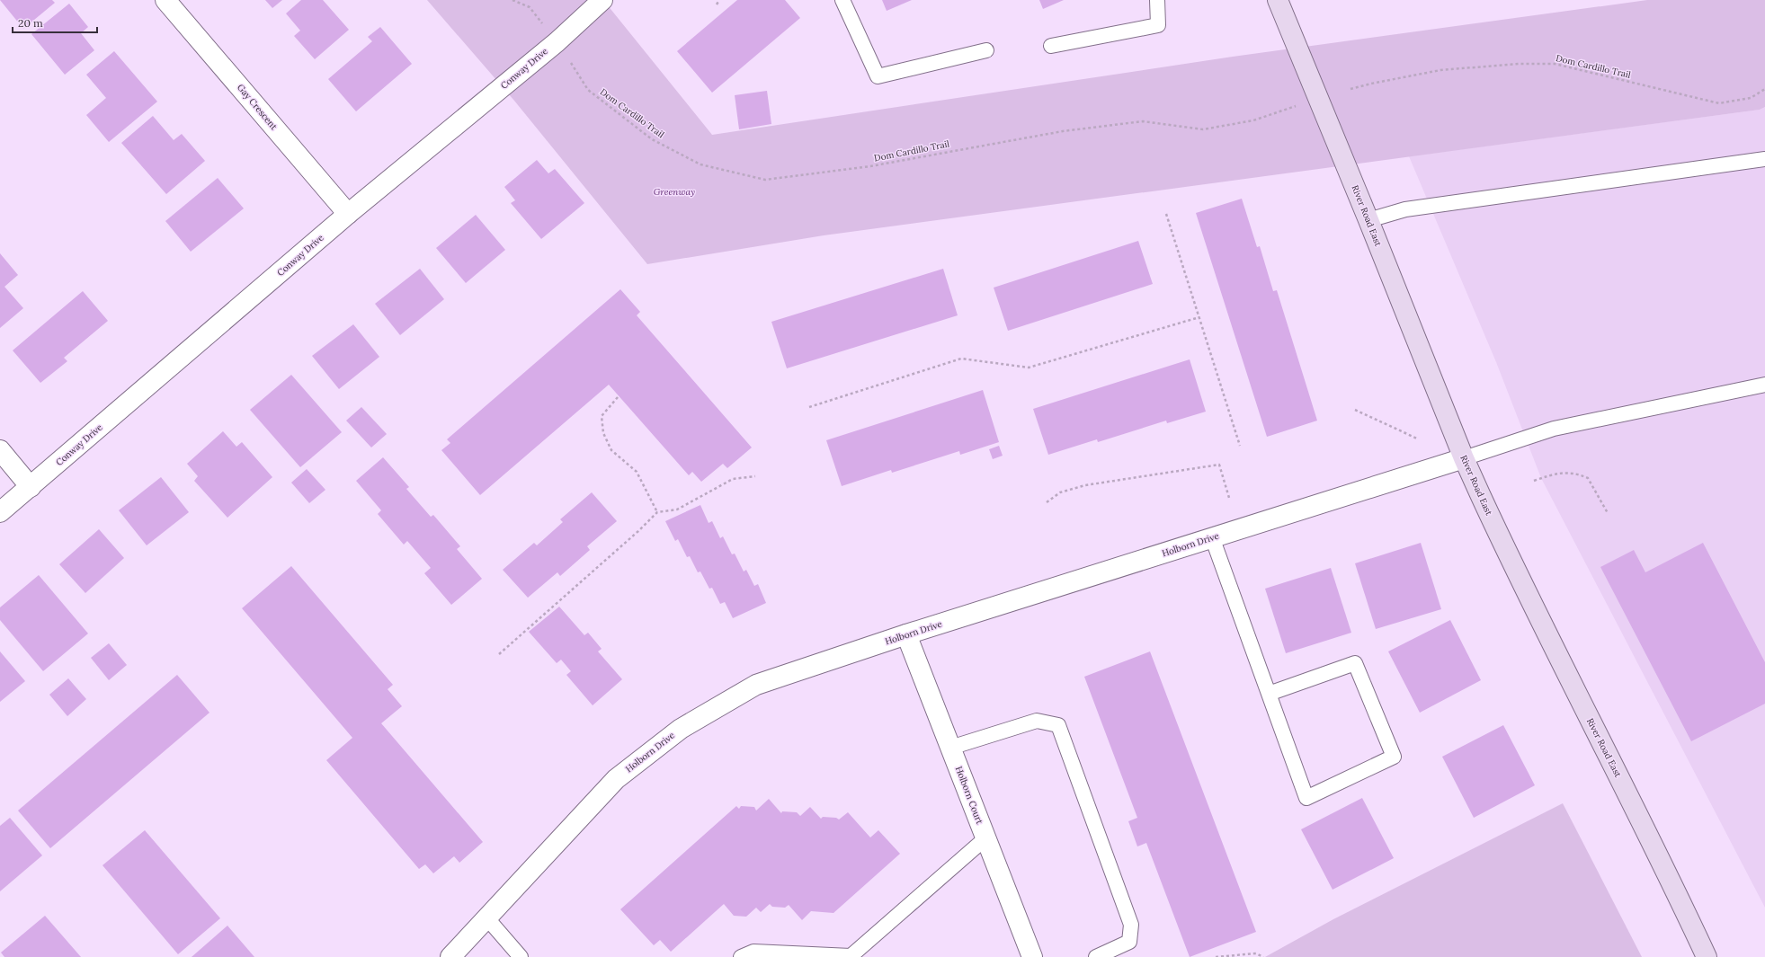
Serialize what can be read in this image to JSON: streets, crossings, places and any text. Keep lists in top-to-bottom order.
{
  "streets": {
    "street": [
      "Conway Drive",
      "Gay Crescent",
      "River Road East",
      "Holborn Drive",
      "Holborn Court"
    ],
    "path": ["Dom Cardillo Trail"]
  },
  "crossings": [
    ["Conway Drive", "Gay Crescent"],
    ["River Road East", "Holborn Drive"],
    ["Holborn Drive", "Holborn Court"]
  ],
  "parks": ["Greenway"],
  "scale_bar": "20 m"
}
